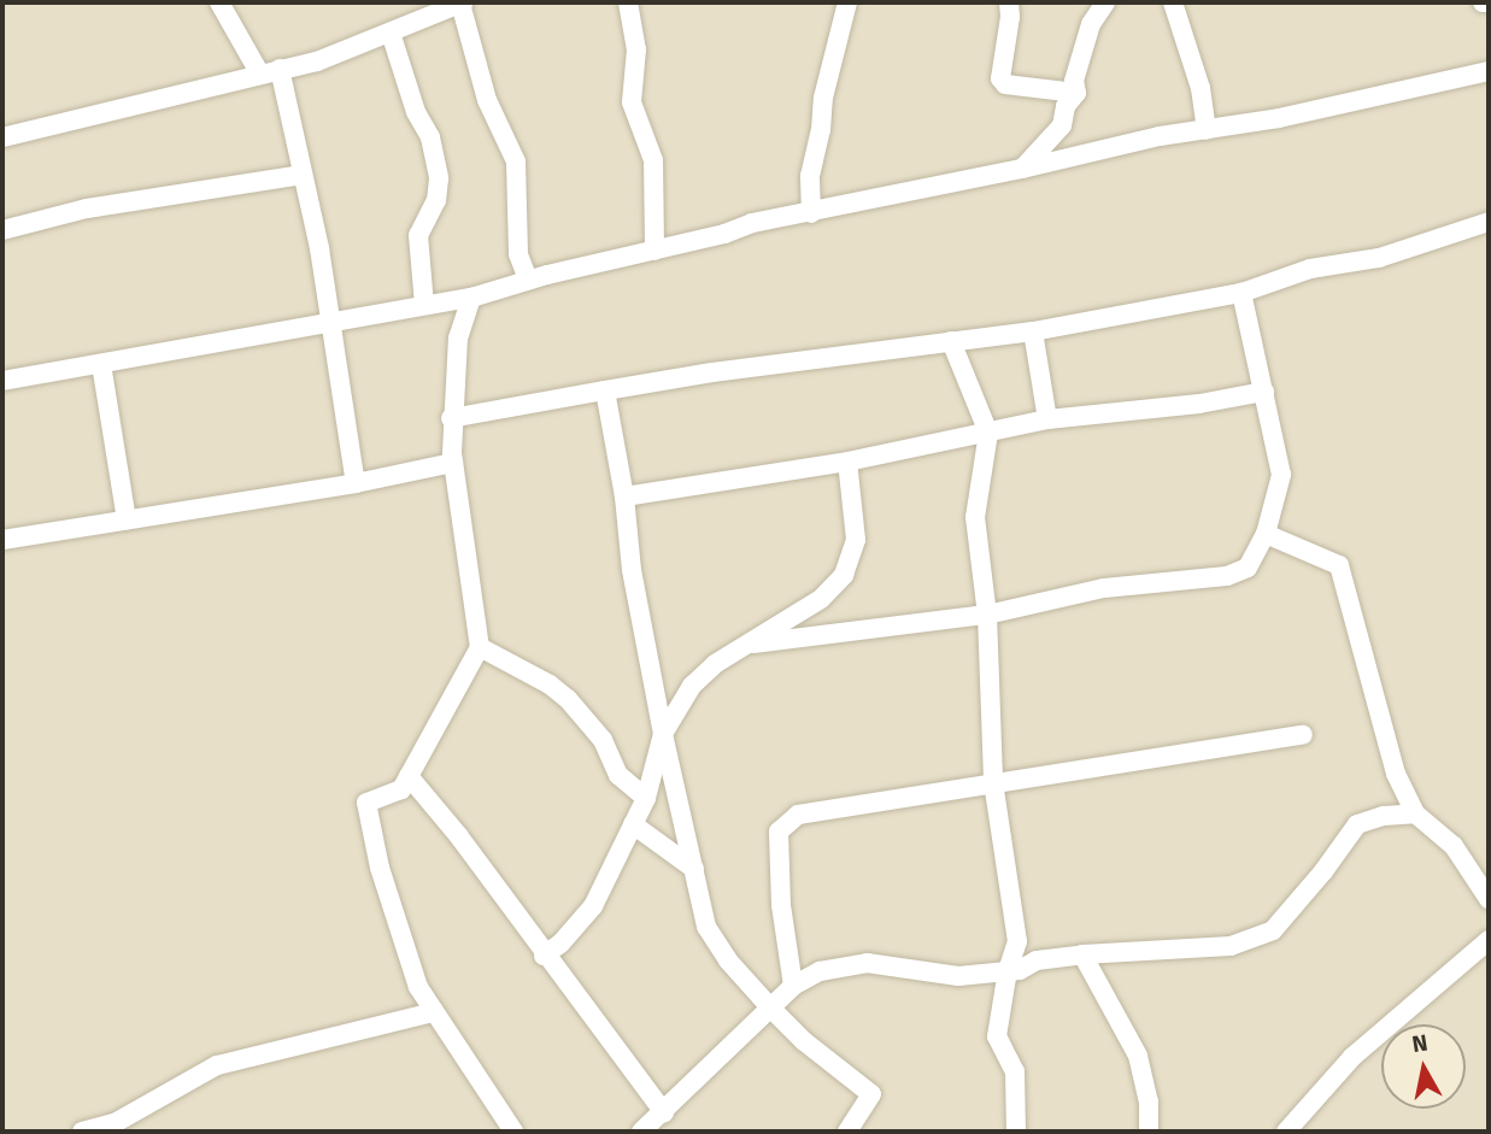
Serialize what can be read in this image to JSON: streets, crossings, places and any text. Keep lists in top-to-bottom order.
{
  "north": "top"
}
